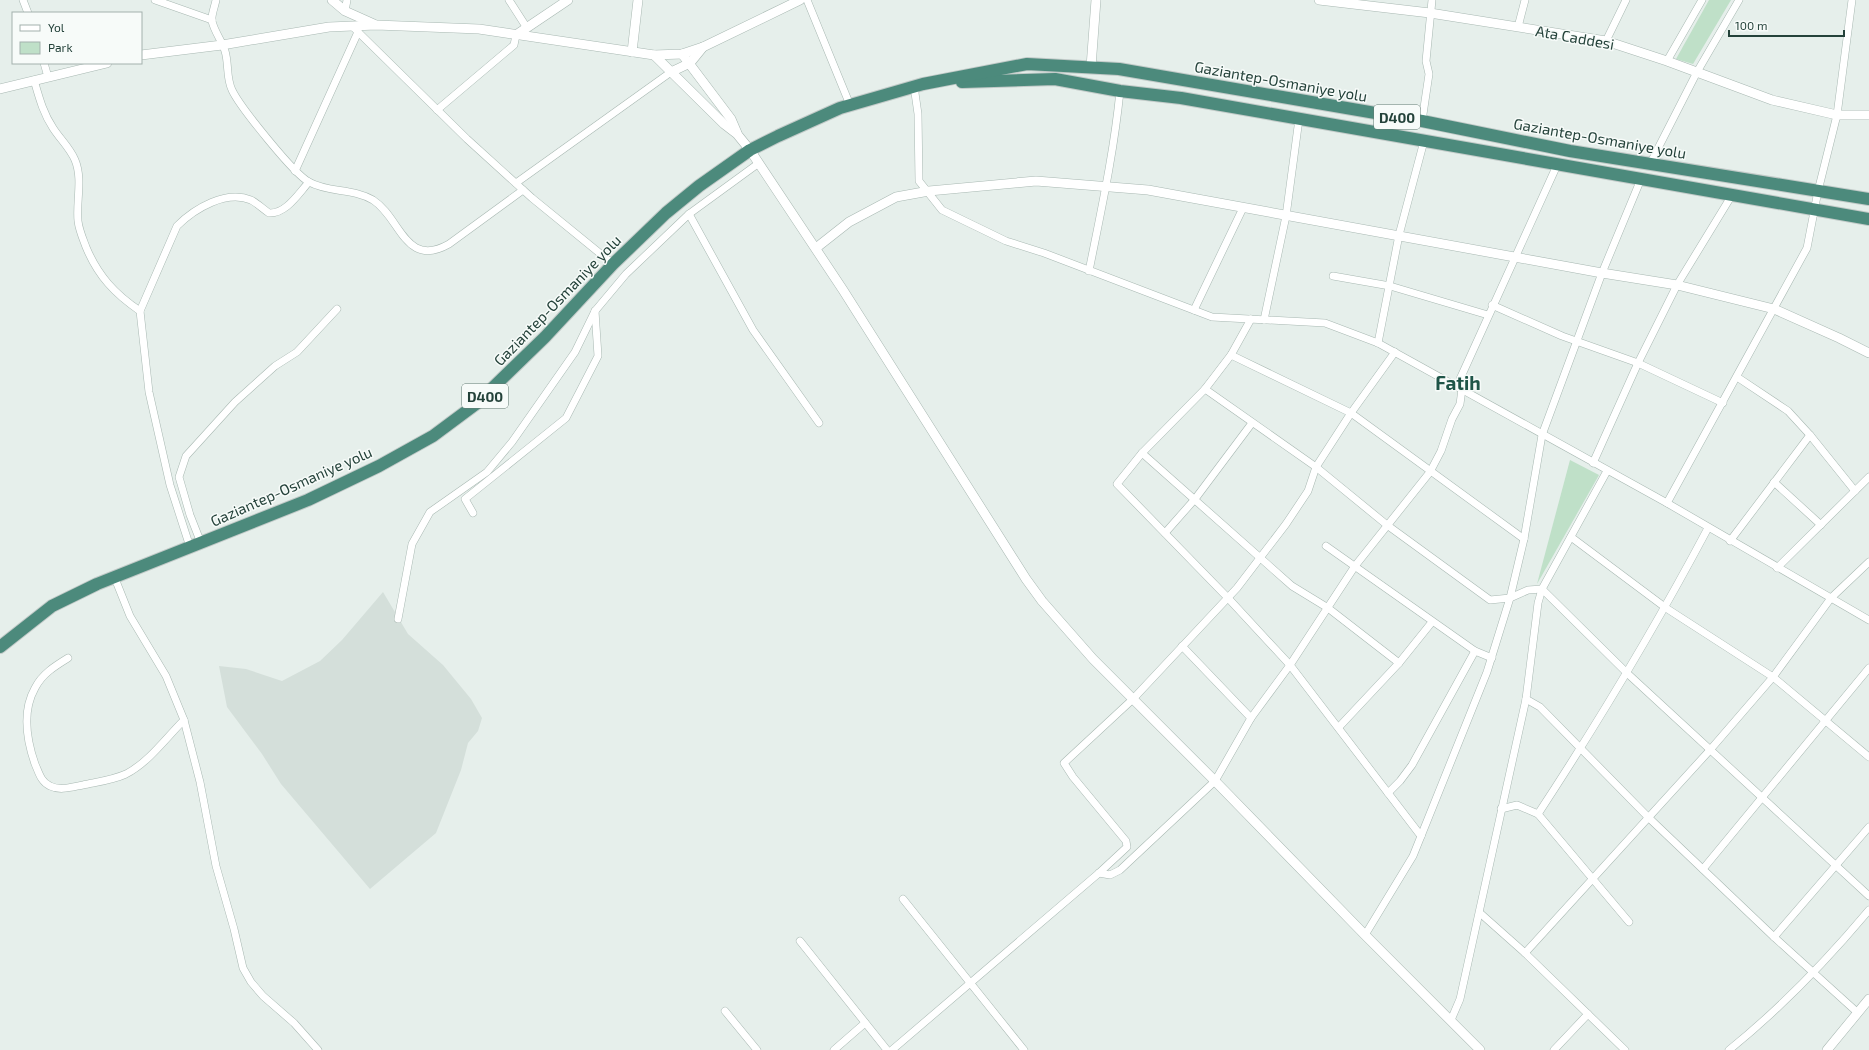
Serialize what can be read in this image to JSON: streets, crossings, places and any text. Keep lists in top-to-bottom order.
{
  "streets": {
    "highway": ["Gaziantep-Osmaniye yolu", "D400"],
    "street": ["Ata Caddesi"]
  },
  "districts": ["Fatih"],
  "legend": ["Yol", "Park"],
  "scale_bar": "100 m"
}
